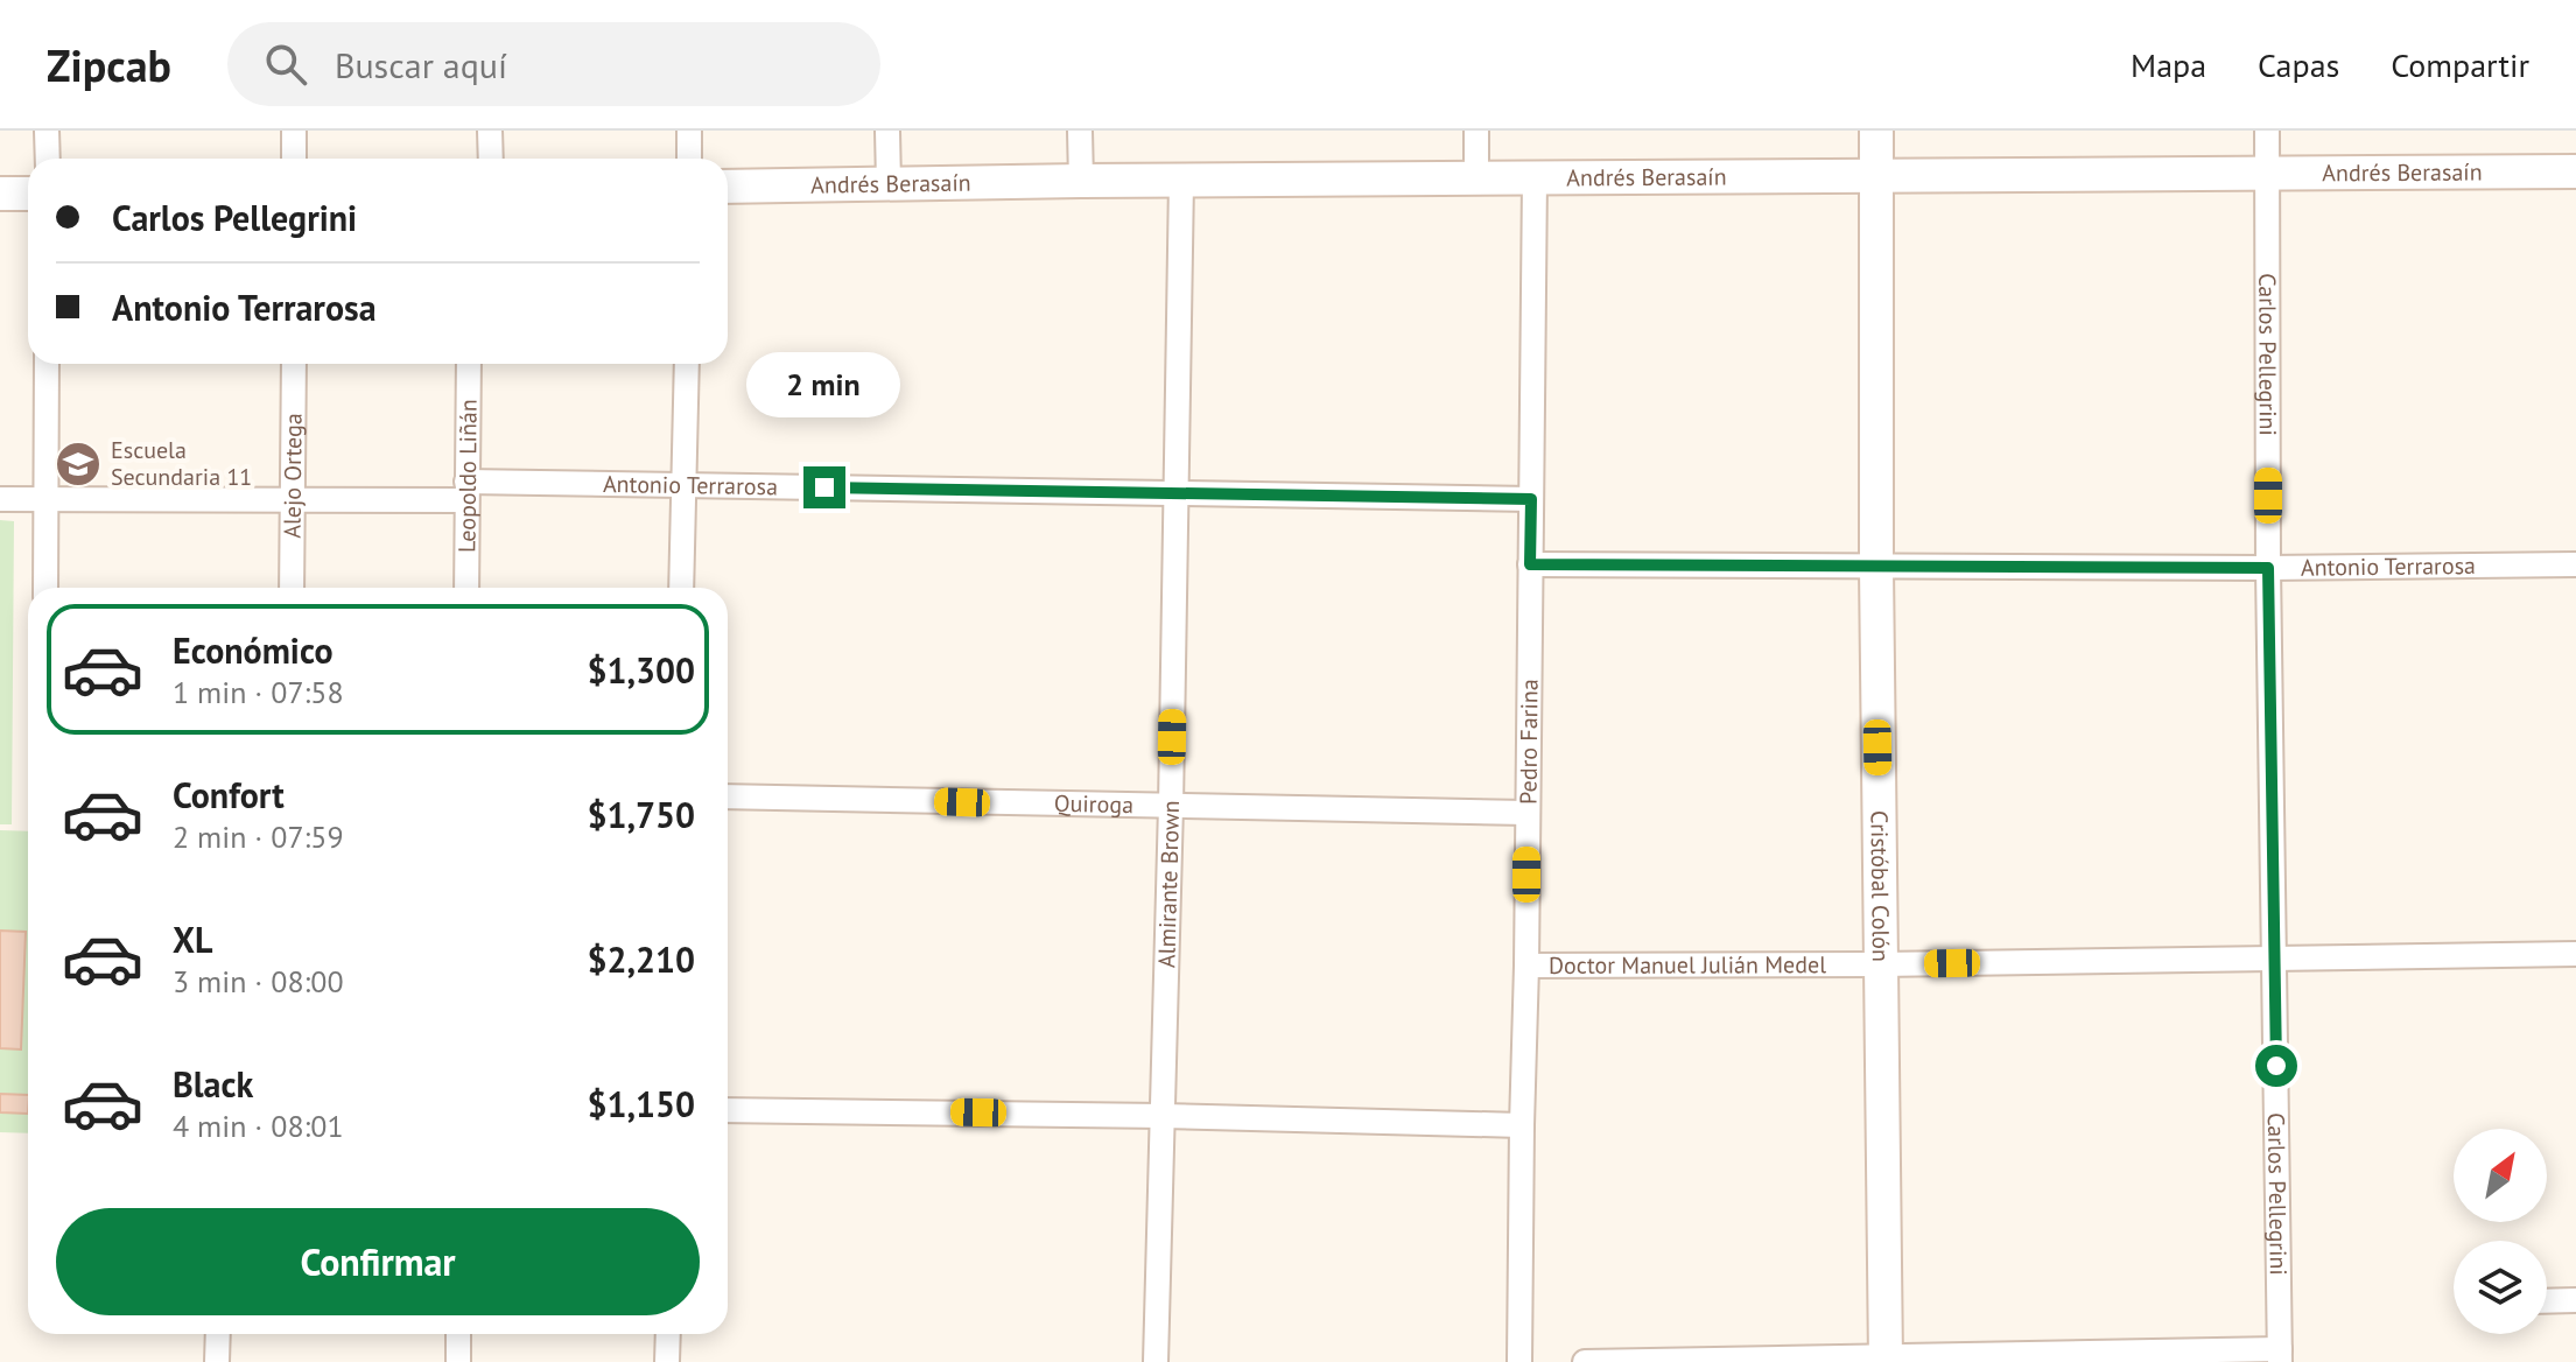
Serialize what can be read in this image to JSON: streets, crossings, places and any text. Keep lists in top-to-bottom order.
{
  "streets": {
    "street": [
      "Andrés Berasaín",
      "Carlos Pellegrini",
      "Alejo Ortega",
      "Leopoldo Liñán",
      "Antonio Terrarosa",
      "Pedro Farina",
      "Quiroga",
      "Almirante Brown",
      "Cristóbal Colón",
      "Doctor Manuel Julián Medel"
    ]
  },
  "crossings": [
    ["Andrés Berasaín", "Carlos Pellegrini"],
    ["Andrés Berasaín", "Pedro Farina"],
    ["Andrés Berasaín", "Almirante Brown"],
    ["Andrés Berasaín", "Cristóbal Colón"],
    ["Carlos Pellegrini", "Antonio Terrarosa"],
    ["Carlos Pellegrini", "Doctor Manuel Julián Medel"],
    ["Alejo Ortega", "Antonio Terrarosa"],
    ["Leopoldo Liñán", "Antonio Terrarosa"],
    ["Antonio Terrarosa", "Pedro Farina"],
    ["Antonio Terrarosa", "Almirante Brown"],
    ["Antonio Terrarosa", "Cristóbal Colón"],
    ["Pedro Farina", "Quiroga"],
    ["Pedro Farina", "Doctor Manuel Julián Medel"],
    ["Quiroga", "Almirante Brown"],
    ["Cristóbal Colón", "Doctor Manuel Julián Medel"]
  ],
  "places": {
    "school or university": ["Escuela Secundaria 11"]
  },
  "north": "top right",
  "page": {
    "header": "Zipcab",
    "search": "Buscar aquí",
    "nav": ["Mapa", "Capas", "Compartir"],
    "banner": ["Carlos Pellegrini", "Antonio Terrarosa"],
    "bubble": "2 min",
    "list": [
      {
        "name": "Económico",
        "note": "1 min · 07:58",
        "value": "$1,300"
      },
      {
        "name": "Confort",
        "note": "2 min · 07:59",
        "value": "$1,750"
      },
      {
        "name": "XL",
        "note": "3 min · 08:00",
        "value": "$2,210"
      },
      {
        "name": "Black",
        "note": "4 min · 08:01",
        "value": "$1,150"
      }
    ],
    "buttons": "Confirmar"
  }
}
